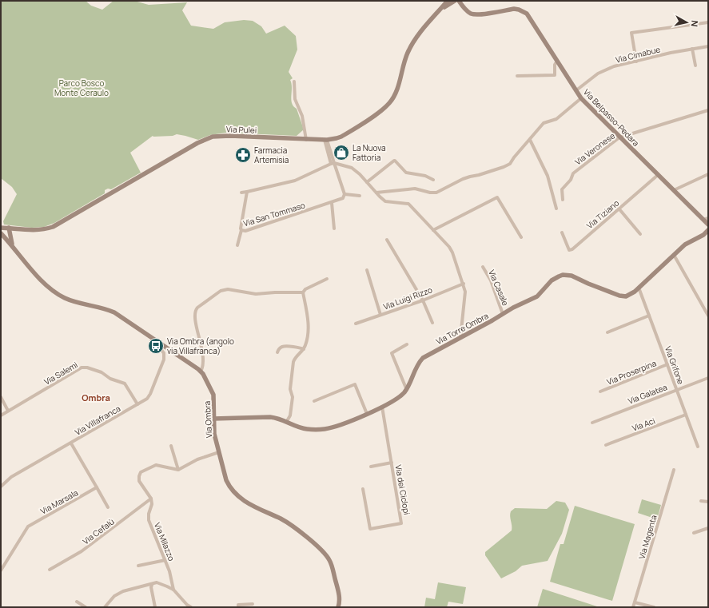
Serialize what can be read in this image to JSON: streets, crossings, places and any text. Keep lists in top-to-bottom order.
{
  "streets": {
    "main road": [
      "Via Belpasso-Pedara",
      "Via Pulei",
      "Via Torre Ombra",
      "Via Ombra"
    ],
    "street": [
      "Via Cimabue",
      "Via Veronese",
      "Via San Tommaso",
      "Via Tiziano",
      "Via Casale",
      "Via Luigi Rizzo",
      "Via Grifone",
      "Via Proserpina",
      "Via Salemi",
      "Via Galatea",
      "Via Villafranca",
      "Via Aci",
      "Via dei Ciclopi",
      "Via Marsala",
      "Via Cefalù",
      "Via Magenta",
      "Via Milazzo"
    ]
  },
  "crossings": [
    ["Via Cimabue", "Via Belpasso-Pedara"],
    ["Via Belpasso-Pedara", "Via Veronese"],
    ["Via Belpasso-Pedara", "Via Tiziano"],
    ["Via Casale", "Via Torre Ombra"],
    ["Via Torre Ombra", "Via Grifone"],
    ["Via Torre Ombra", "Via Ombra"],
    ["Via Torre Ombra", "Via dei Ciclopi"],
    ["Via Grifone", "Via Proserpina"],
    ["Via Grifone", "Via Galatea"],
    ["Via Grifone", "Via Aci"],
    ["Via Salemi", "Via Villafranca"],
    ["Via Ombra", "Via Villafranca"],
    ["Via Cefalù", "Via Milazzo"]
  ],
  "districts": ["Ombra"],
  "parks": ["Parco Bosco Monte Ceraulo"],
  "places": {
    "shop": ["La Nuova Fattoria"],
    "pharmacy": ["Farmacia Artemisia"],
    "bus stop": ["Via Ombra (angolo via Villafranca)"]
  },
  "north": "right"
}
